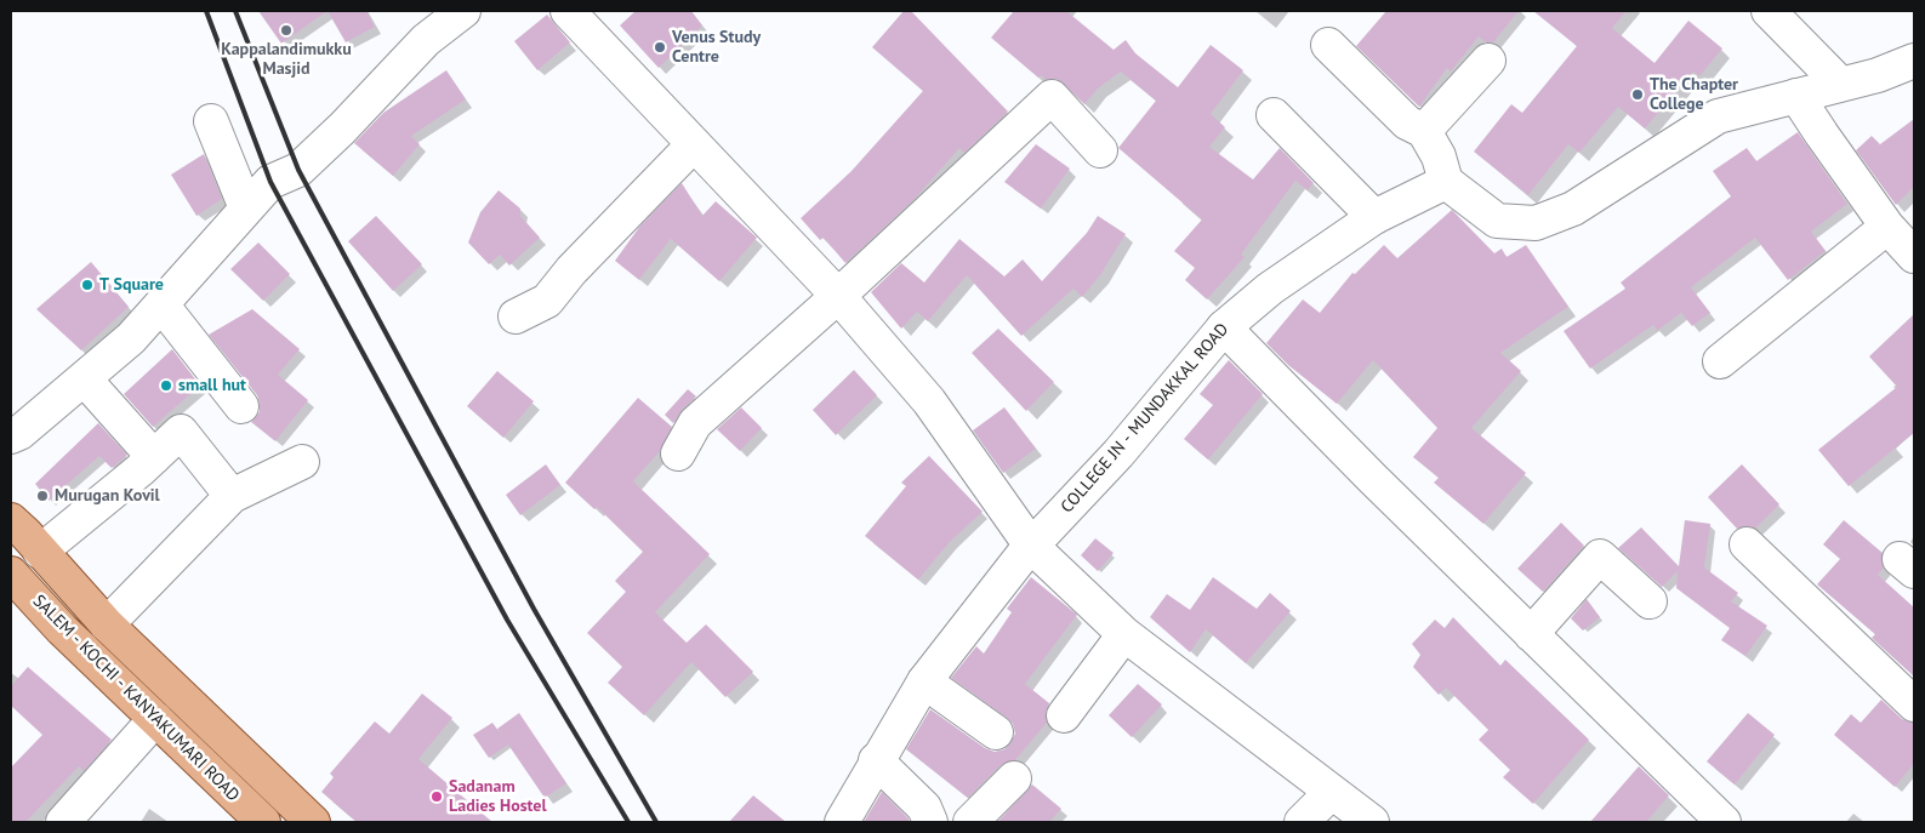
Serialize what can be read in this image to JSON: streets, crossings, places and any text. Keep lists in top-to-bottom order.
{
  "streets": {
    "main road": ["SALEM - KOCHI - KANYAKUMARI ROAD"],
    "street": ["COLLEGE JN - MUNDAKKAL ROAD"]
  },
  "places": [
    "Kappalandimukku Masjid",
    "Venus Study Centre",
    "The Chapter College",
    "T Square",
    "small hut",
    "Murugan Kovil",
    "Sadanam Ladies Hostel"
  ]
}
